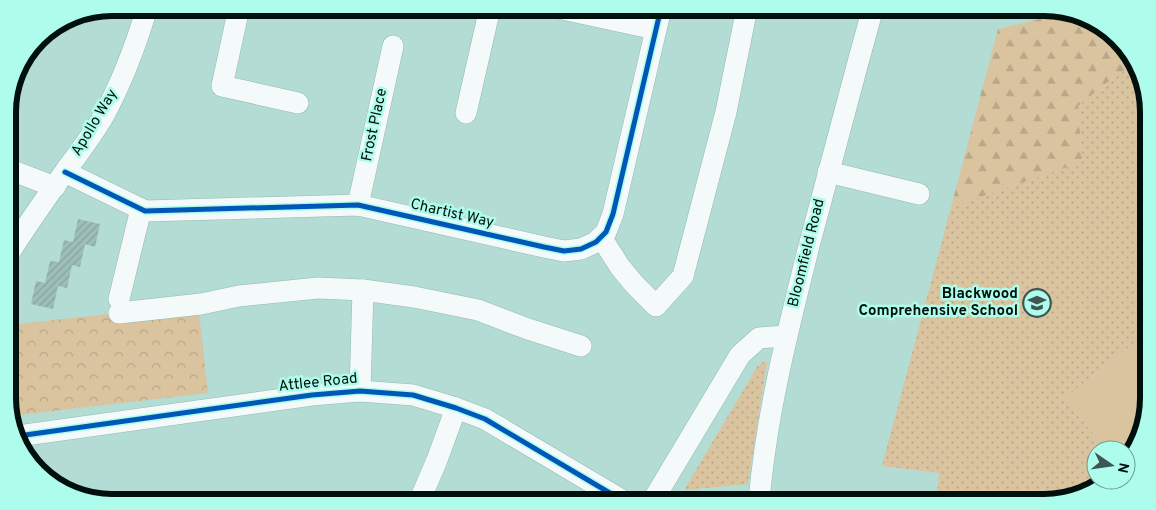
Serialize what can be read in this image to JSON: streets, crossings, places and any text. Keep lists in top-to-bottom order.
{
  "streets": {
    "street": [
      "Apollo Way",
      "Frost Place",
      "Chartist Way",
      "Bloomfield Road",
      "Attlee Road"
    ]
  },
  "crossings": [
    ["Apollo Way", "Chartist Way"],
    ["Frost Place", "Chartist Way"]
  ],
  "places": {
    "school or university": ["Blackwood Comprehensive School"]
  },
  "north": "right"
}
